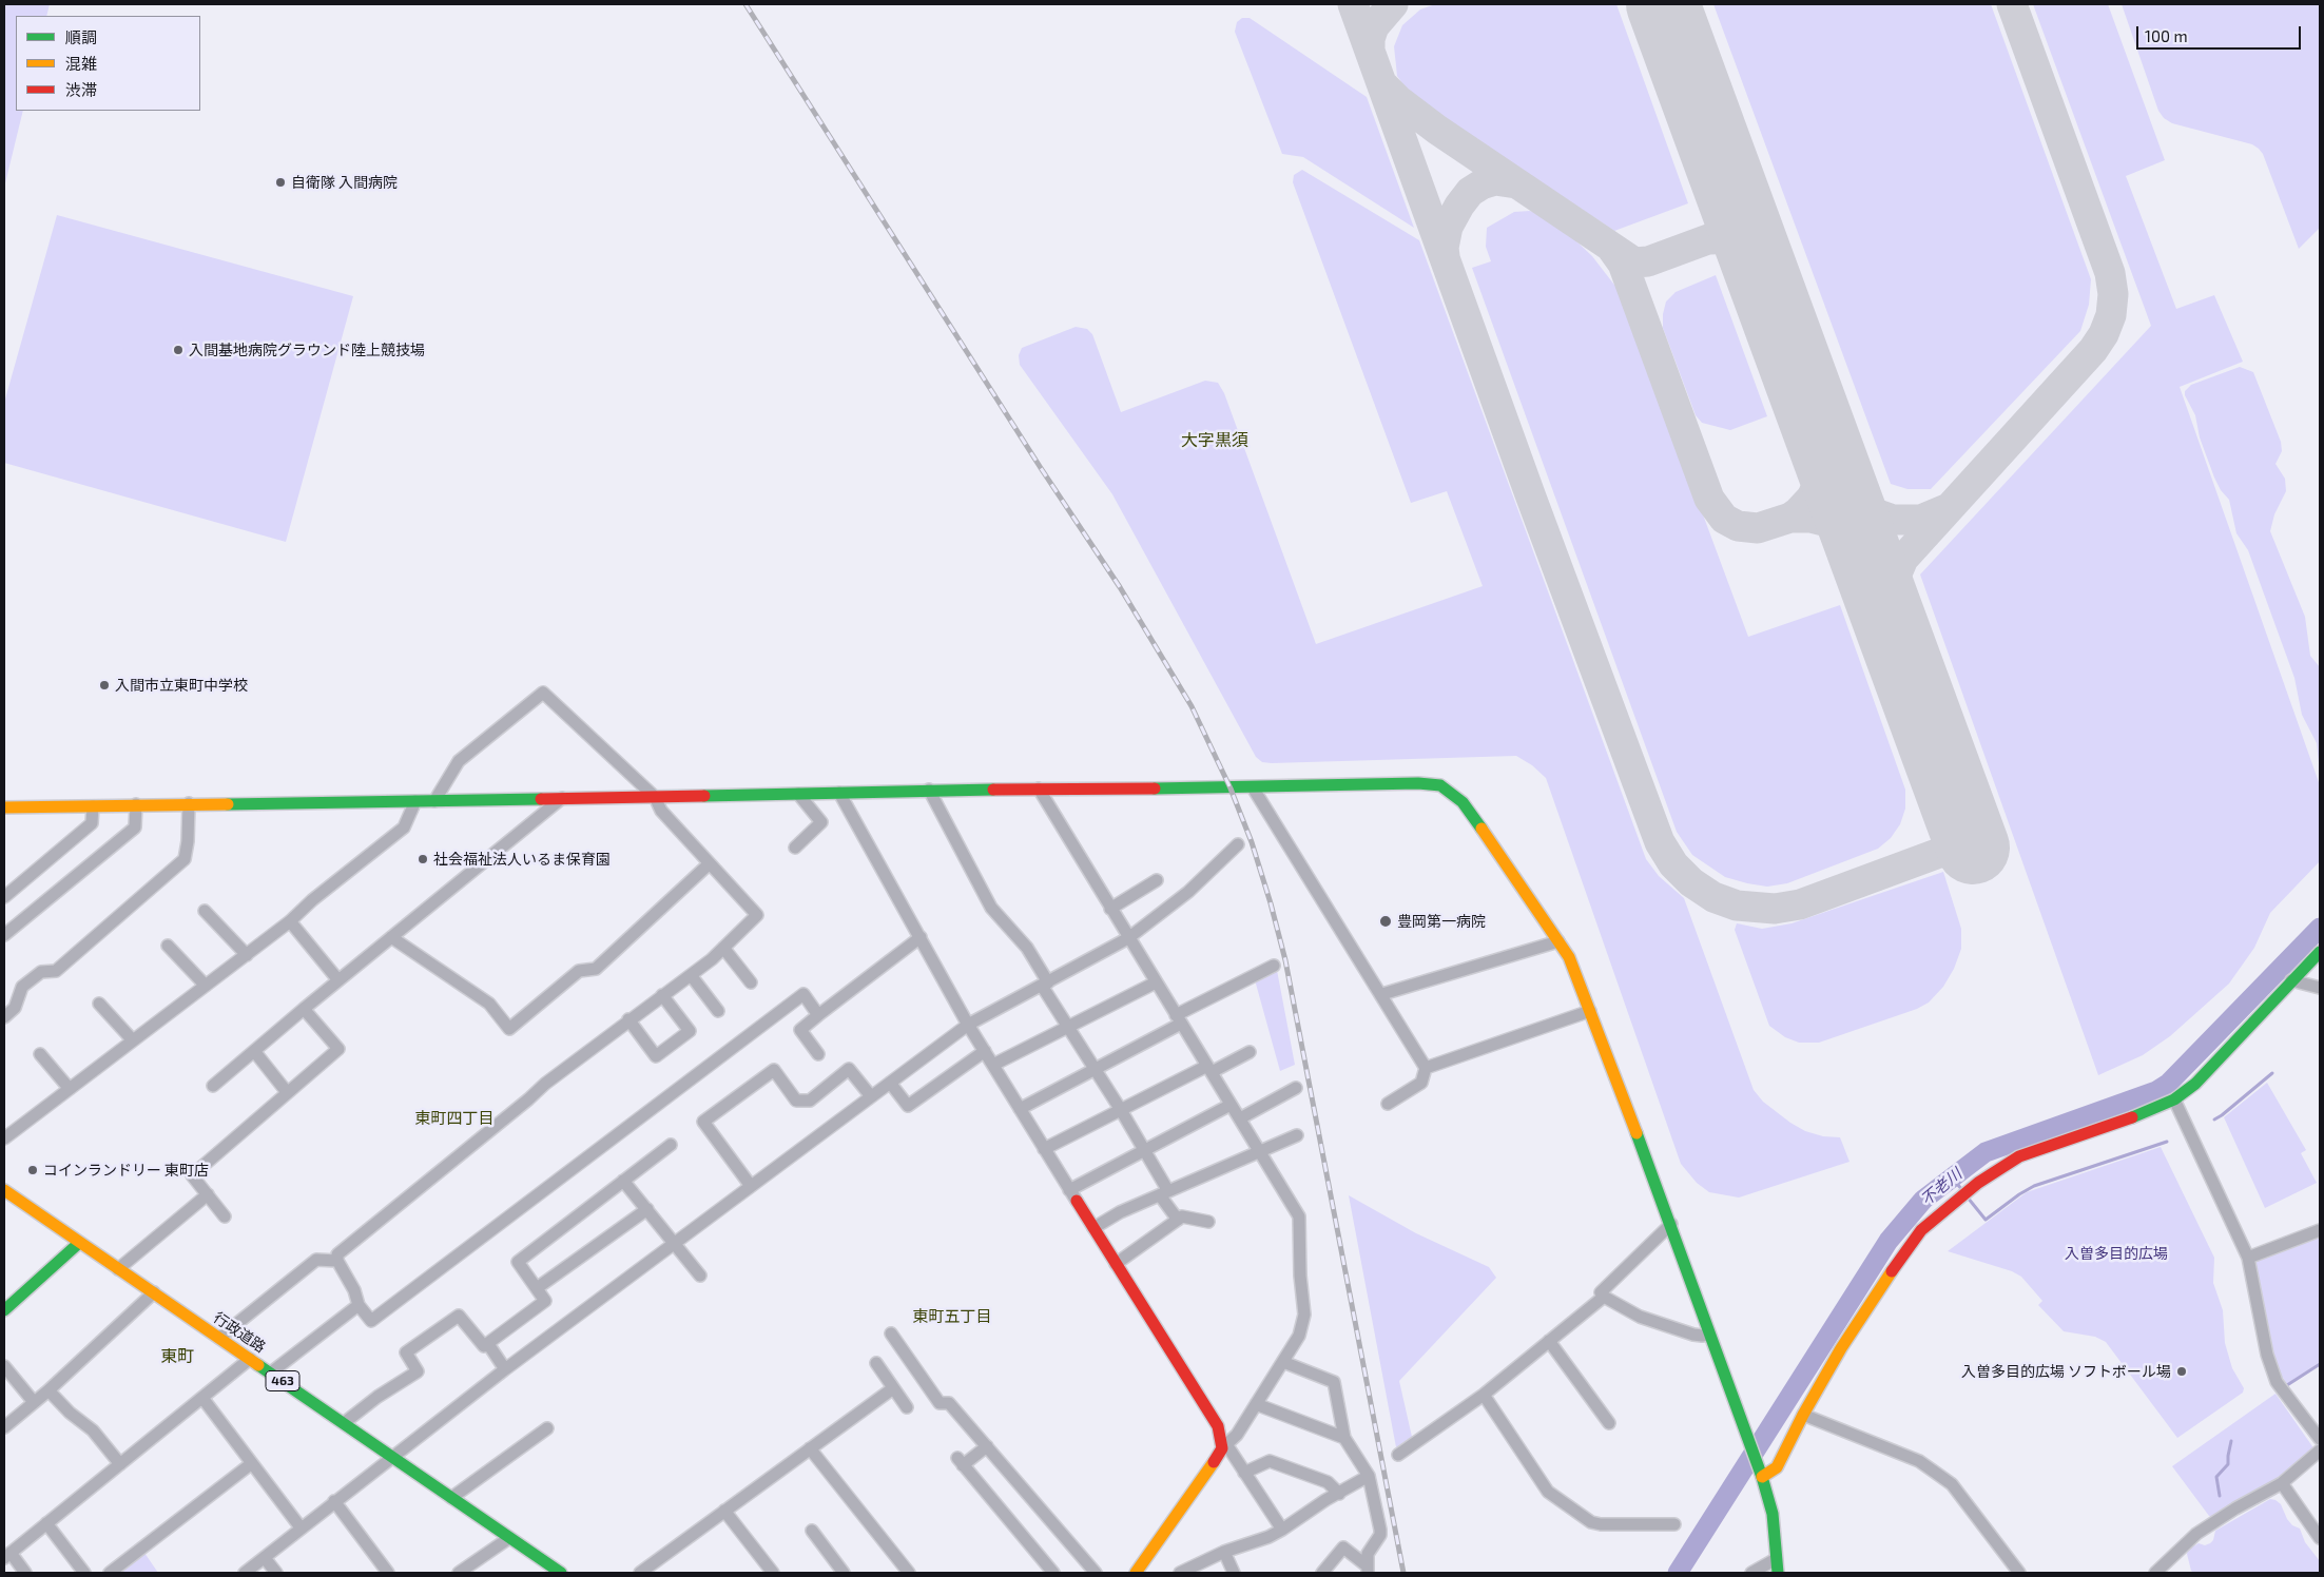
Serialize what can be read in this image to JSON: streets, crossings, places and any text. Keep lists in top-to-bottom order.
{
  "streets": {
    "main road": ["行政道路", "463"]
  },
  "districts": [
    "大字黒須",
    "東町四丁目",
    "東町五丁目",
    "東町"
  ],
  "water": ["不老川"],
  "parks": ["入曽多目的広場"],
  "places": [
    "自衛隊 入間病院",
    "入間基地病院グラウンド陸上競技場",
    "入間市立東町中学校",
    "社会福祉法人いるま保育園",
    "豊岡第一病院",
    "コインランドリー 東町店",
    "入曽多目的広場 ソフトボール場"
  ],
  "legend": ["順調", "混雑", "渋滞"],
  "scale_bar": "100 m"
}
